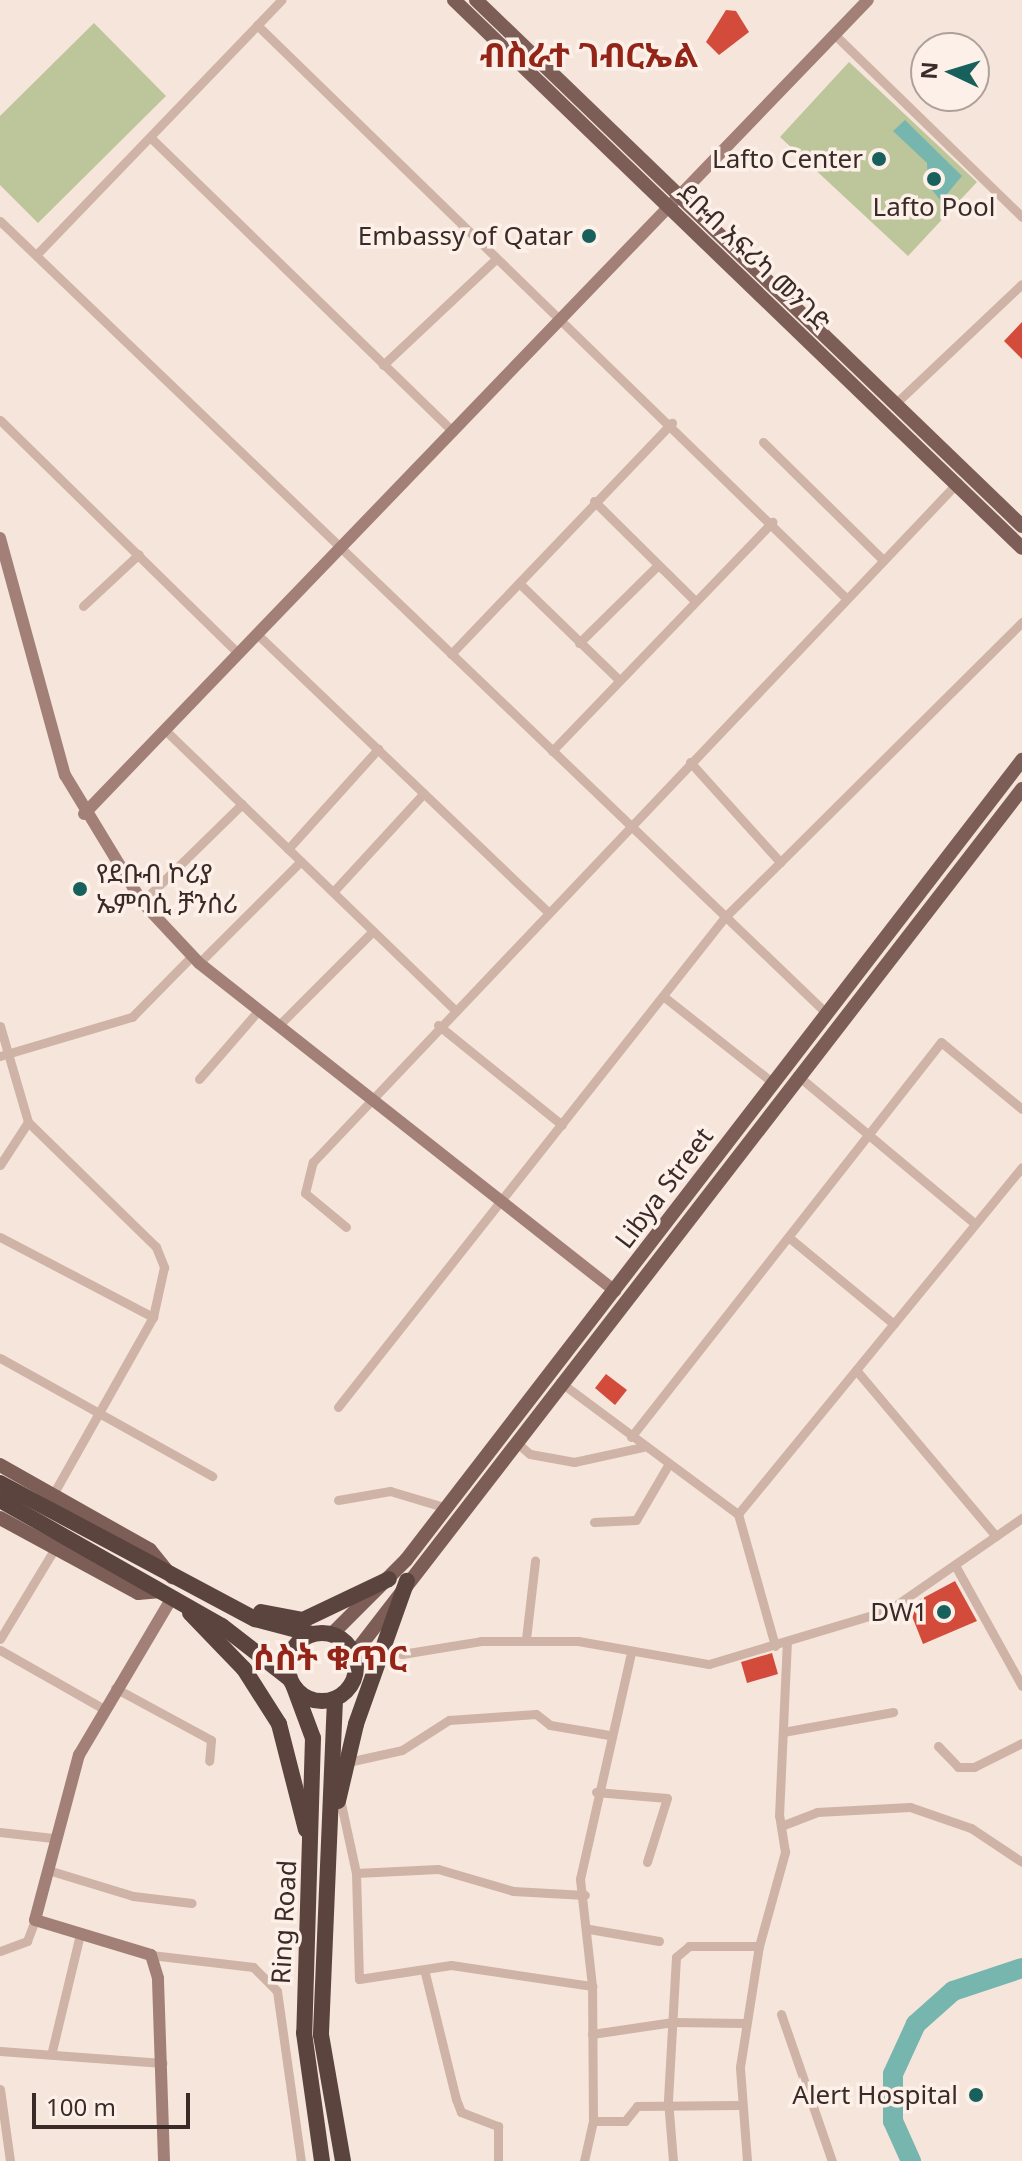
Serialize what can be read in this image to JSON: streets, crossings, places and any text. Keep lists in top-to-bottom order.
{
  "streets": {
    "highway": ["Ring Road"],
    "main road": ["ደቡብ አፍሪካ መንገድ", "Libya Street"]
  },
  "crossings": [
    ["Libya Street", "Ring Road"]
  ],
  "districts": ["ብስራተ ገብርኤል", "ሶስት ቁጥር"],
  "places": [
    "Lafto Center",
    "Lafto Pool",
    "Embassy of Qatar",
    "የደቡብ ኮሪያ ኤምባሲ ቻንሰሪ",
    "DW1",
    "Alert Hospital"
  ],
  "scale_bar": "100 m",
  "north": "left"
}
